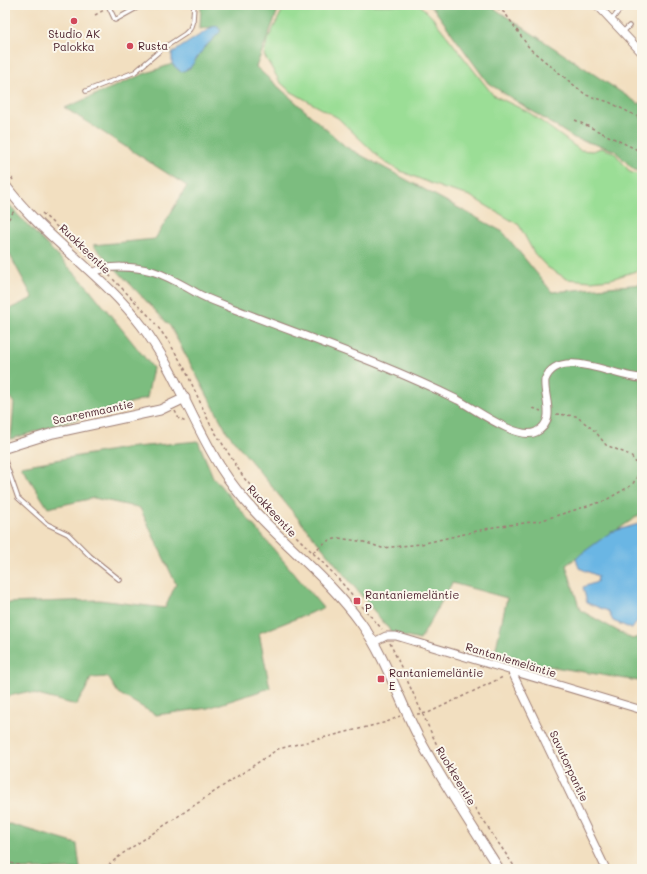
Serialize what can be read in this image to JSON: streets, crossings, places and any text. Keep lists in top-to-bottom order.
{
  "streets": {
    "street": [
      "Ruokkeentie",
      "Saarenmaantie",
      "Rantaniemeläntie",
      "Savutorpantie"
    ]
  },
  "crossings": [
    ["Ruokkeentie", "Saarenmaantie"],
    ["Rantaniemeläntie", "Savutorpantie"]
  ],
  "places": {
    "other": ["Studio AK Palokka", "Rusta"],
    "transit": ["Rantaniemeläntie P", "Rantaniemeläntie E"]
  }
}
